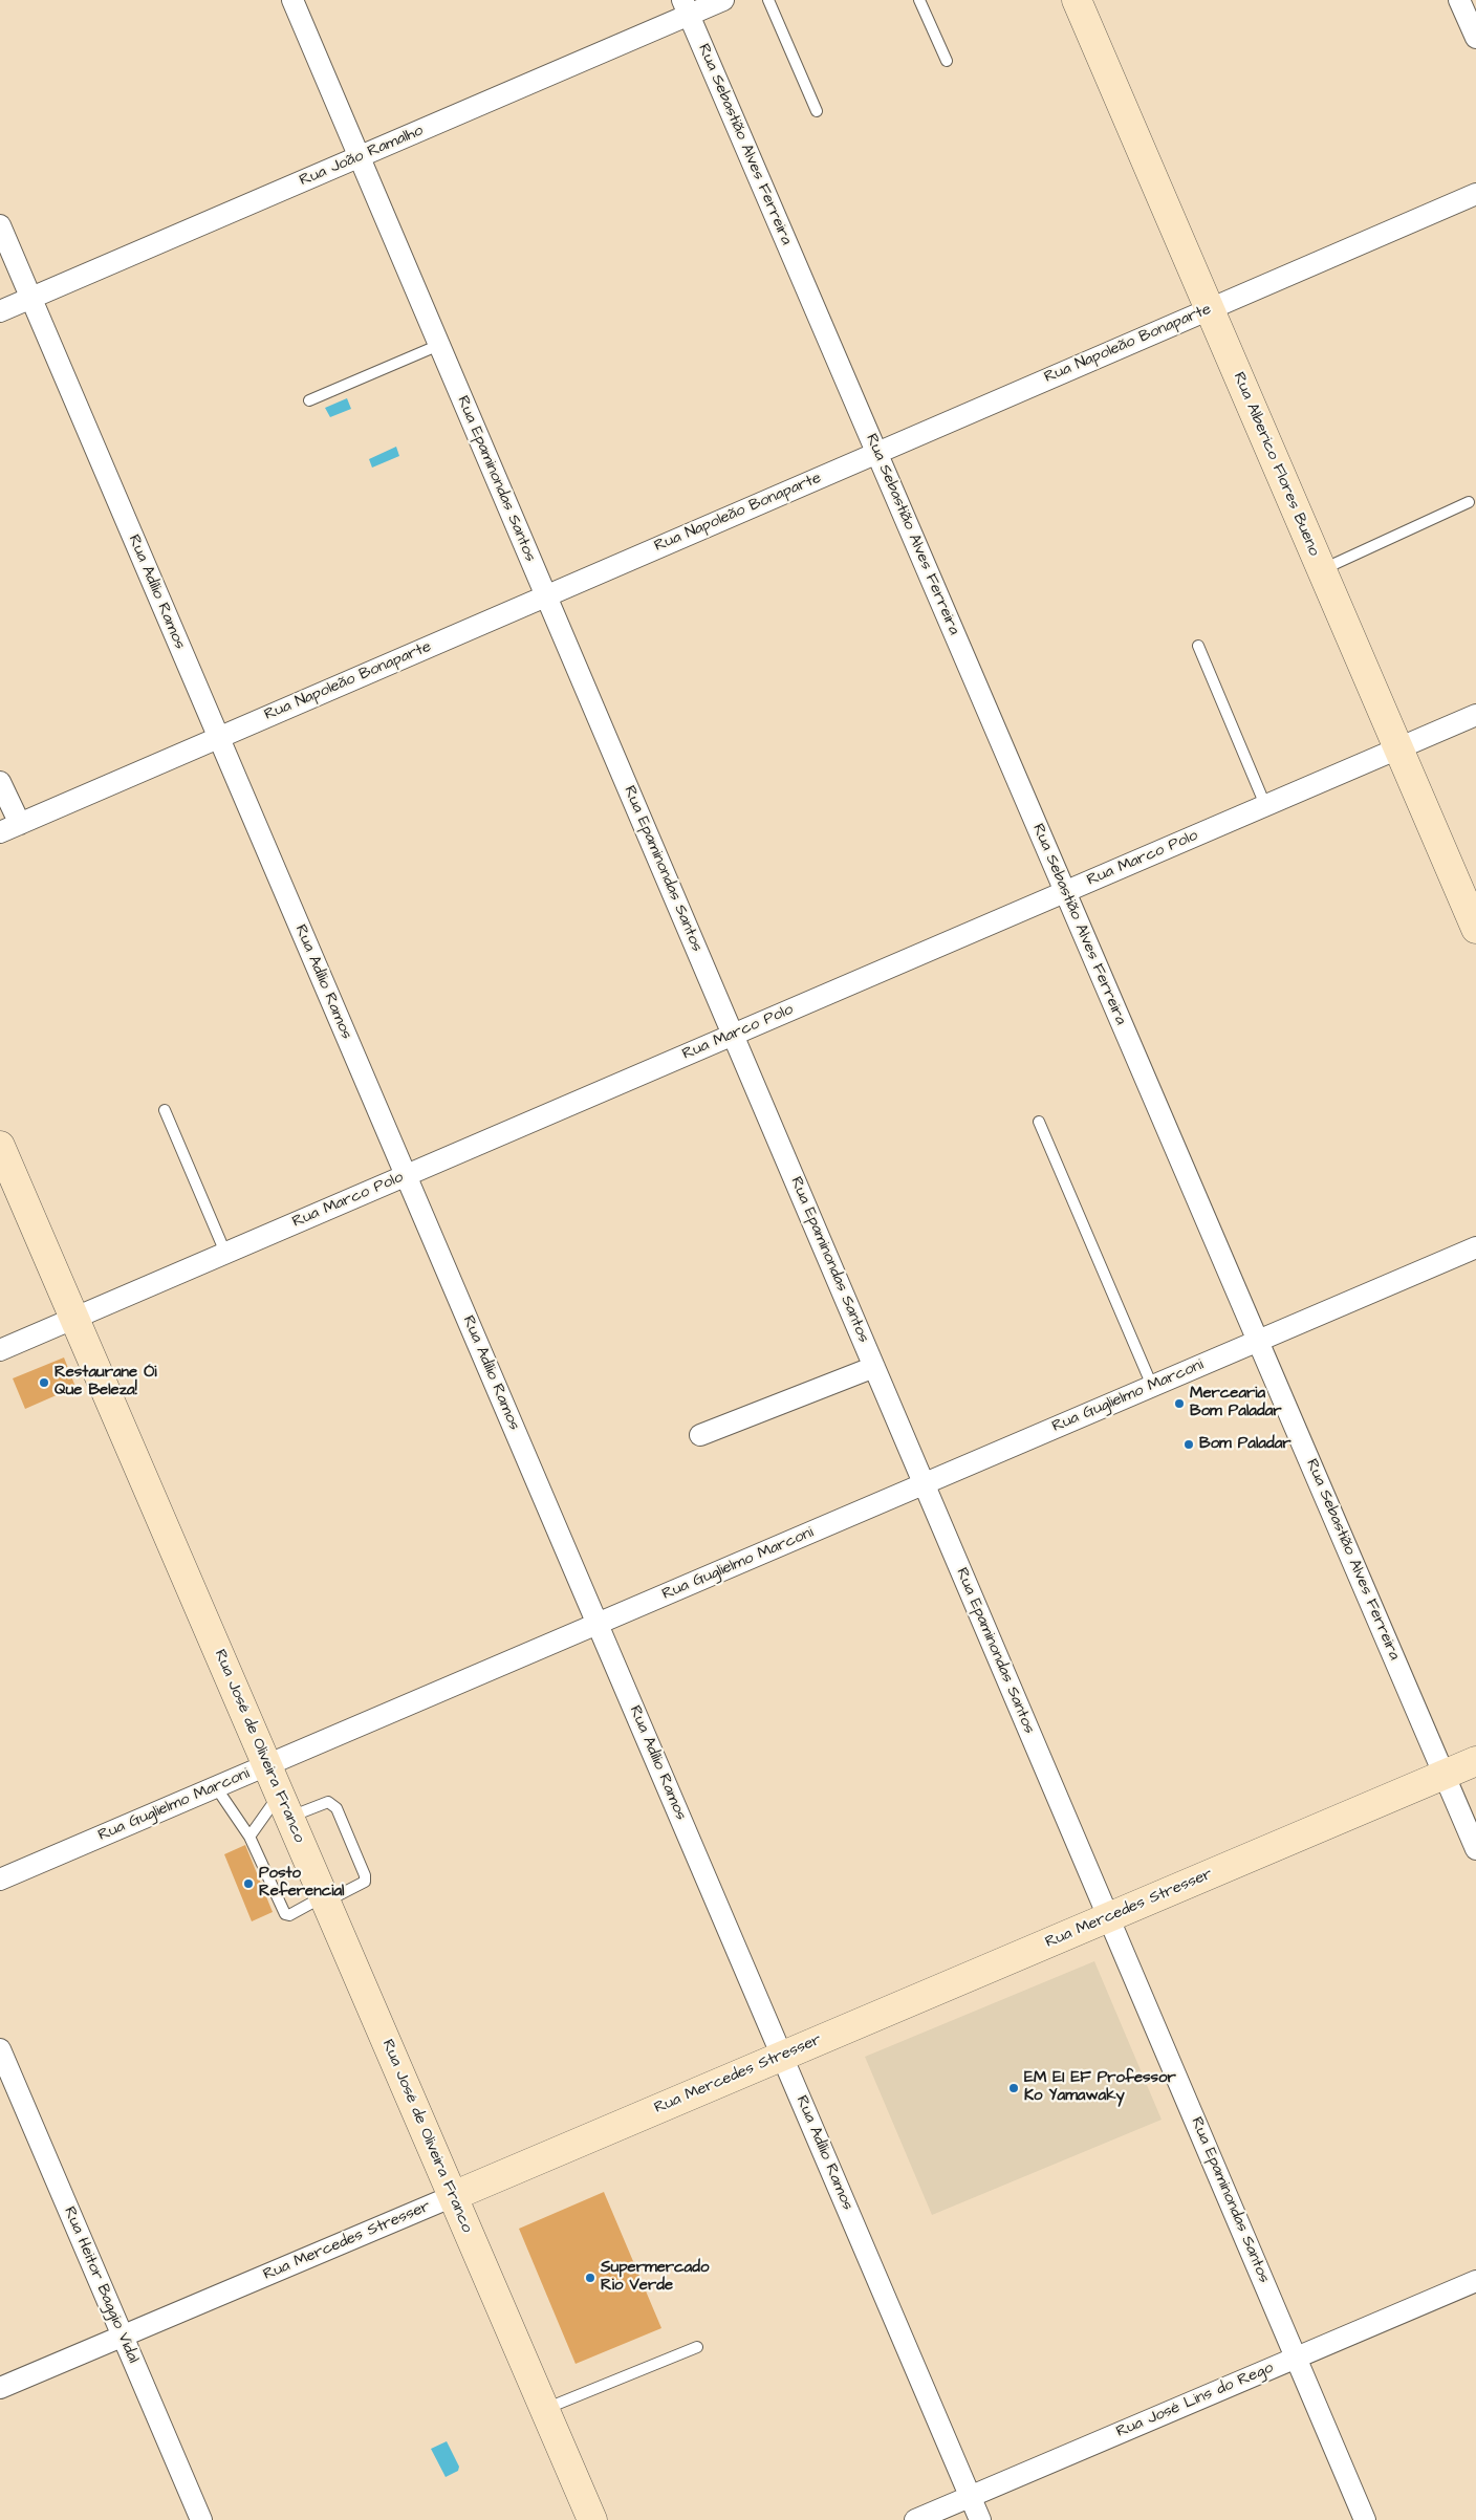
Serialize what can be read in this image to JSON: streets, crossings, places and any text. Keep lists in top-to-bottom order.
{
  "streets": {
    "street": [
      "Rua Sebastião Alves Ferreira",
      "Rua João Ramalho",
      "Rua Napoleão Bonaparte",
      "Rua Alberico Flores Bueno",
      "Rua Epaminondas Santos",
      "Rua Adílio Ramos",
      "Rua Marco Polo",
      "Rua Guglielmo Marconi",
      "Rua José de Oliveira Franco",
      "Rua Mercedes Stresser",
      "Rua Heitor Baggio Vidal",
      "Rua José Lins do Rego"
    ]
  },
  "crossings": [
    ["Rua Sebastião Alves Ferreira", "Rua João Ramalho"],
    ["Rua Sebastião Alves Ferreira", "Rua Napoleão Bonaparte"],
    ["Rua Sebastião Alves Ferreira", "Rua Marco Polo"],
    ["Rua Sebastião Alves Ferreira", "Rua Guglielmo Marconi"],
    ["Rua Sebastião Alves Ferreira", "Rua Mercedes Stresser"],
    ["Rua João Ramalho", "Rua Epaminondas Santos"],
    ["Rua João Ramalho", "Rua Adílio Ramos"],
    ["Rua Napoleão Bonaparte", "Rua Alberico Flores Bueno"],
    ["Rua Napoleão Bonaparte", "Rua Epaminondas Santos"],
    ["Rua Napoleão Bonaparte", "Rua Adílio Ramos"],
    ["Rua Alberico Flores Bueno", "Rua Marco Polo"],
    ["Rua Epaminondas Santos", "Rua Marco Polo"],
    ["Rua Epaminondas Santos", "Rua Guglielmo Marconi"],
    ["Rua Epaminondas Santos", "Rua Mercedes Stresser"],
    ["Rua Epaminondas Santos", "Rua José Lins do Rego"],
    ["Rua Adílio Ramos", "Rua Marco Polo"],
    ["Rua Adílio Ramos", "Rua Guglielmo Marconi"],
    ["Rua Adílio Ramos", "Rua Mercedes Stresser"],
    ["Rua Adílio Ramos", "Rua José Lins do Rego"],
    ["Rua Marco Polo", "Rua José de Oliveira Franco"],
    ["Rua Guglielmo Marconi", "Rua José de Oliveira Franco"],
    ["Rua José de Oliveira Franco", "Rua Mercedes Stresser"],
    ["Rua Mercedes Stresser", "Rua Heitor Baggio Vidal"]
  ],
  "places": [
    "Restaurane Ói Que Beleza!",
    "Mercearia Bom Paladar",
    "Bom Paladar",
    "Posto Referencial",
    "EM EI EF Professor Ko Yamawaky",
    "Supermercado Rio Verde"
  ]
}
